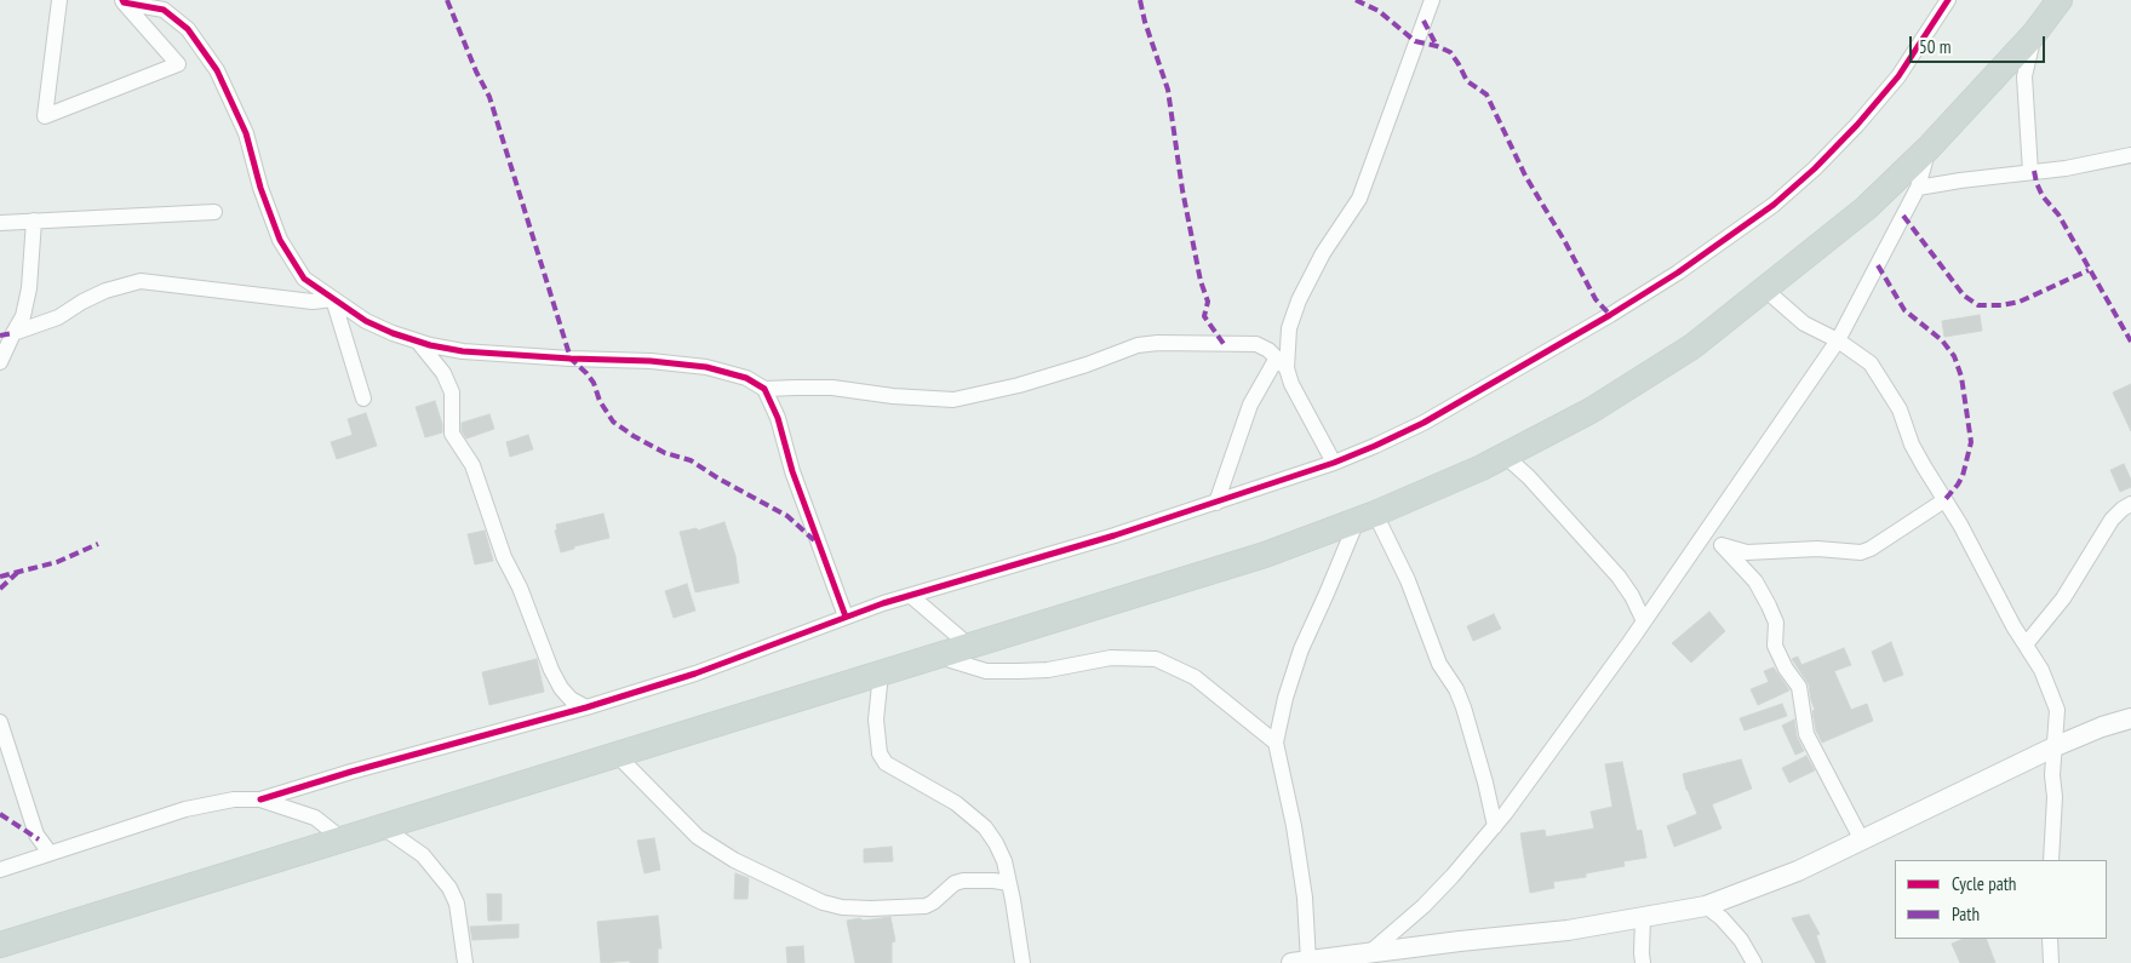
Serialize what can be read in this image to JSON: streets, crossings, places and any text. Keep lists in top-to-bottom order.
{
  "legend": ["Cycle path", "Path"],
  "scale_bar": "50 m"
}
